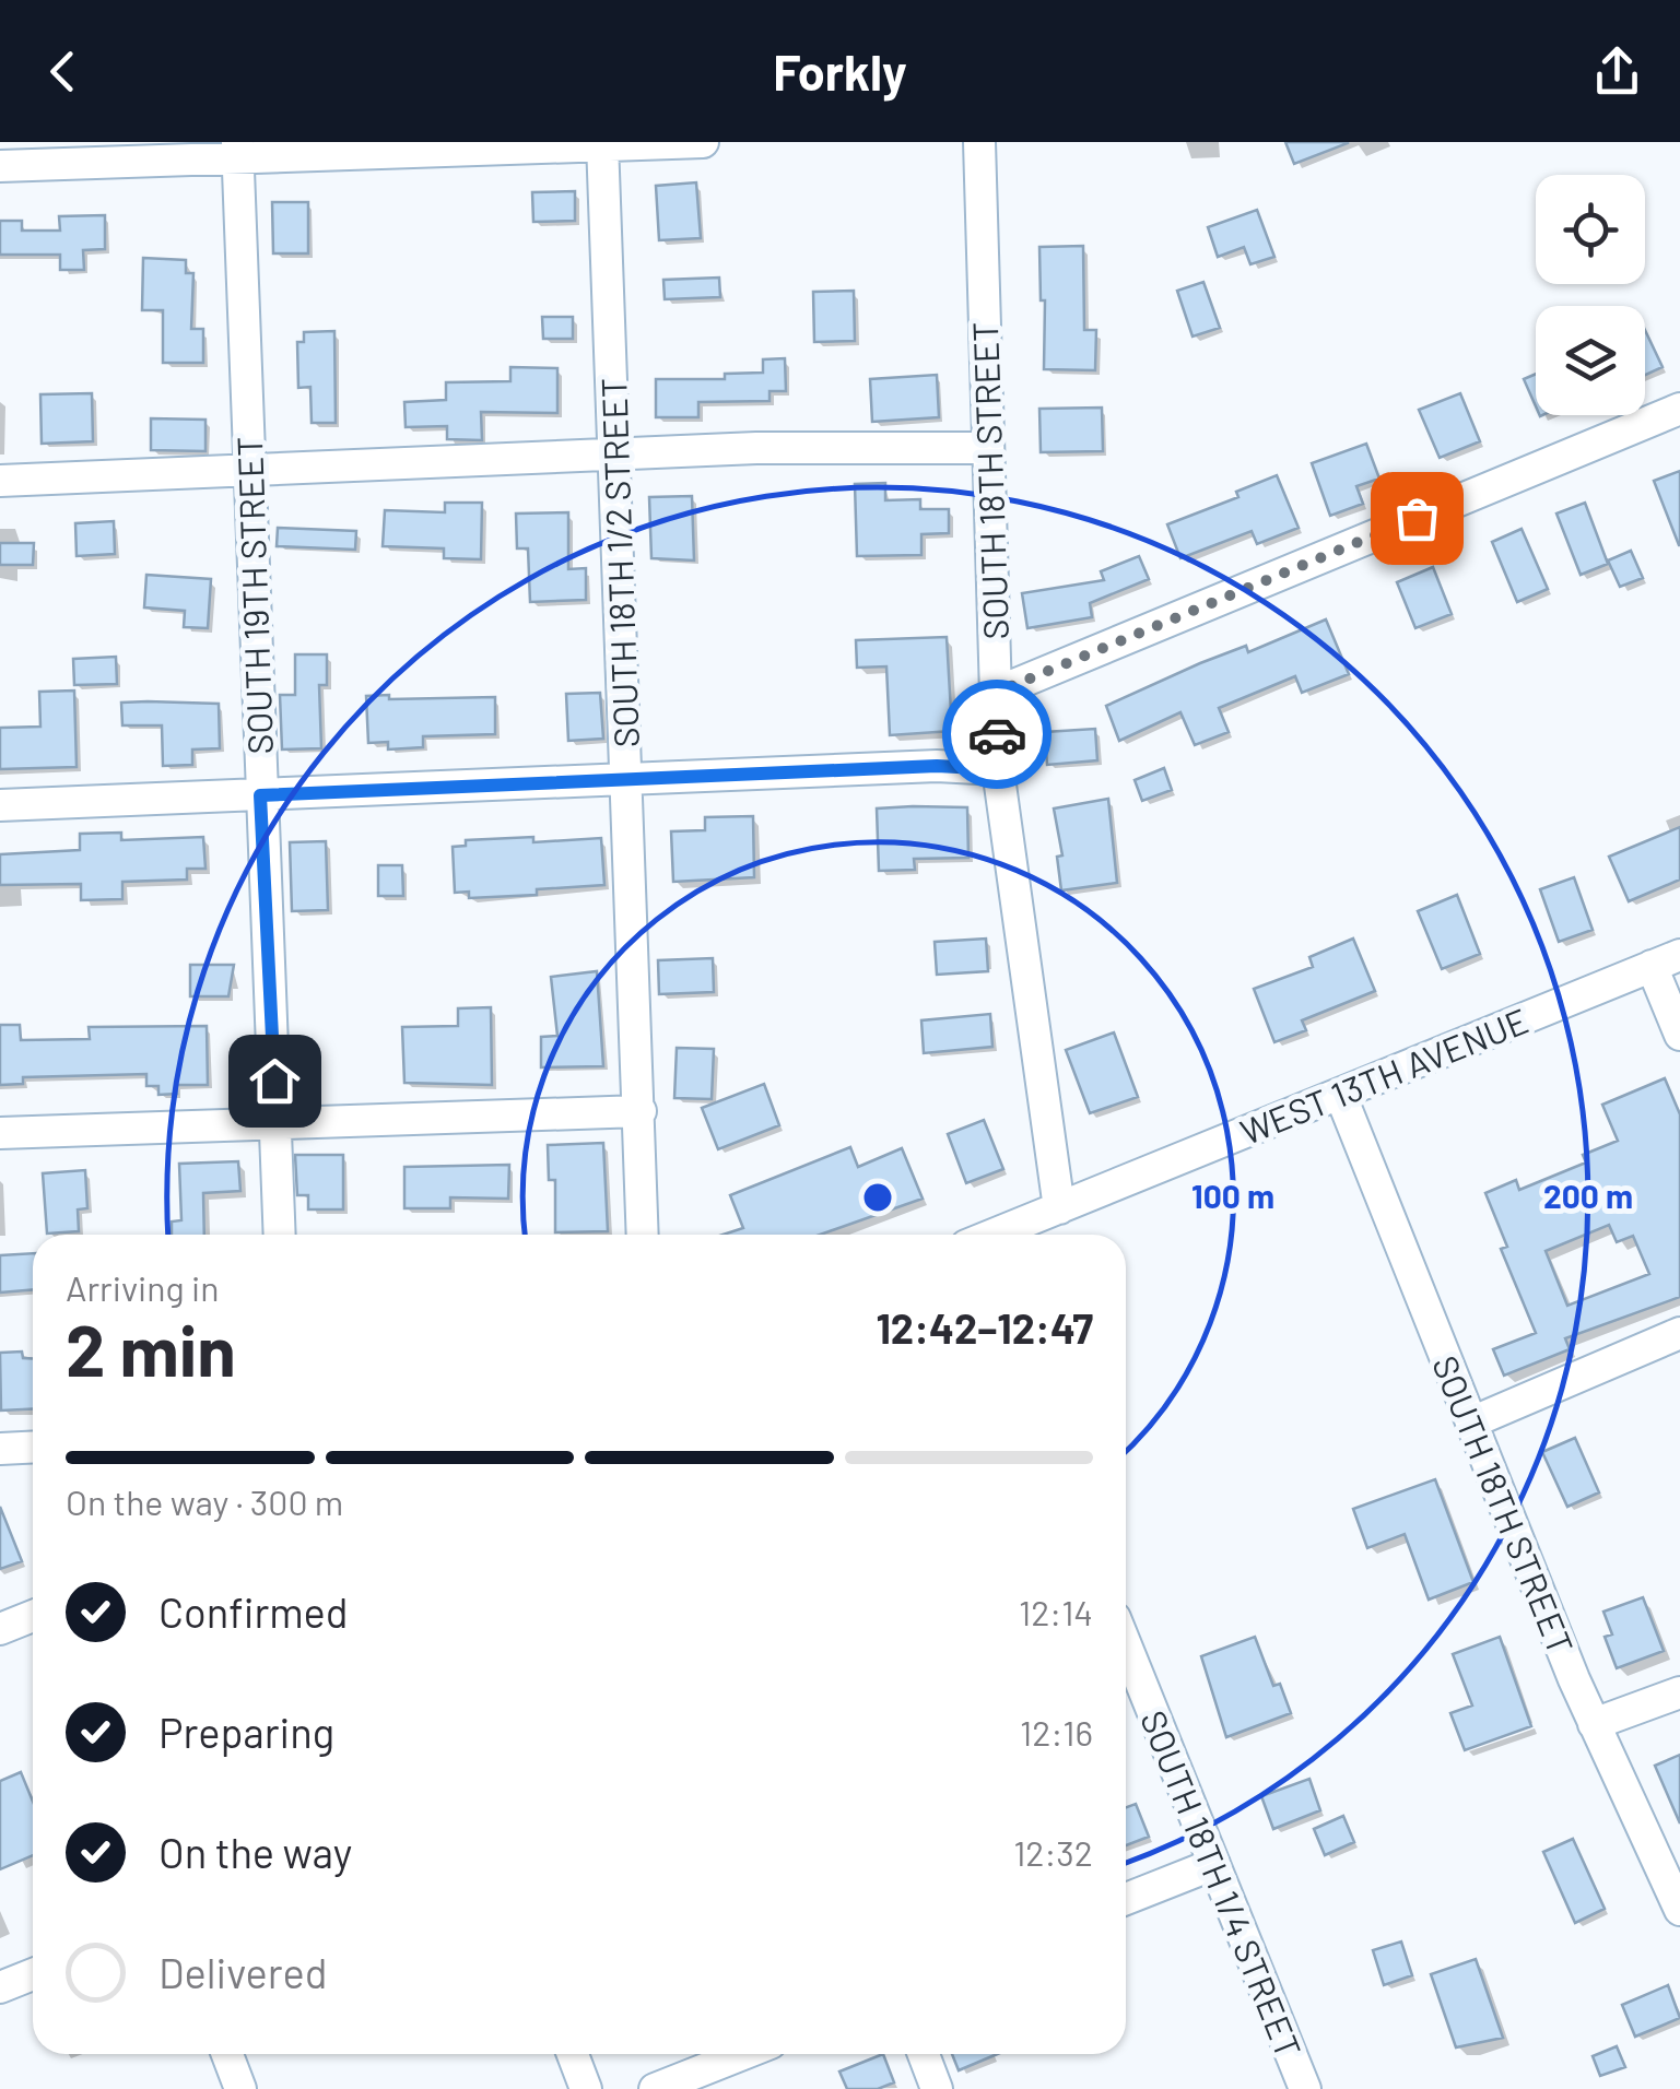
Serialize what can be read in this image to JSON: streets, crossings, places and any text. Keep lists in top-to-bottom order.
{
  "streets": {
    "street": [
      "SOUTH 18TH STREET",
      "SOUTH 18TH 1/2 STREET",
      "SOUTH 19TH STREET",
      "WEST 13TH AVENUE",
      "SOUTH 18TH 1/4 STREET"
    ]
  },
  "crossings": [
    ["SOUTH 18TH STREET", "WEST 13TH AVENUE"]
  ],
  "page": {
    "header": "Forkly",
    "heading": ["2 min", "Arriving in", "12:42–12:47"],
    "bar": "On the way · 300 m",
    "list": [
      ["Confirmed", "12:14"],
      ["Preparing", "12:16"],
      ["On the way", "12:32"],
      "Delivered"
    ]
  },
  "rings": ["100 m", "200 m"]
}
